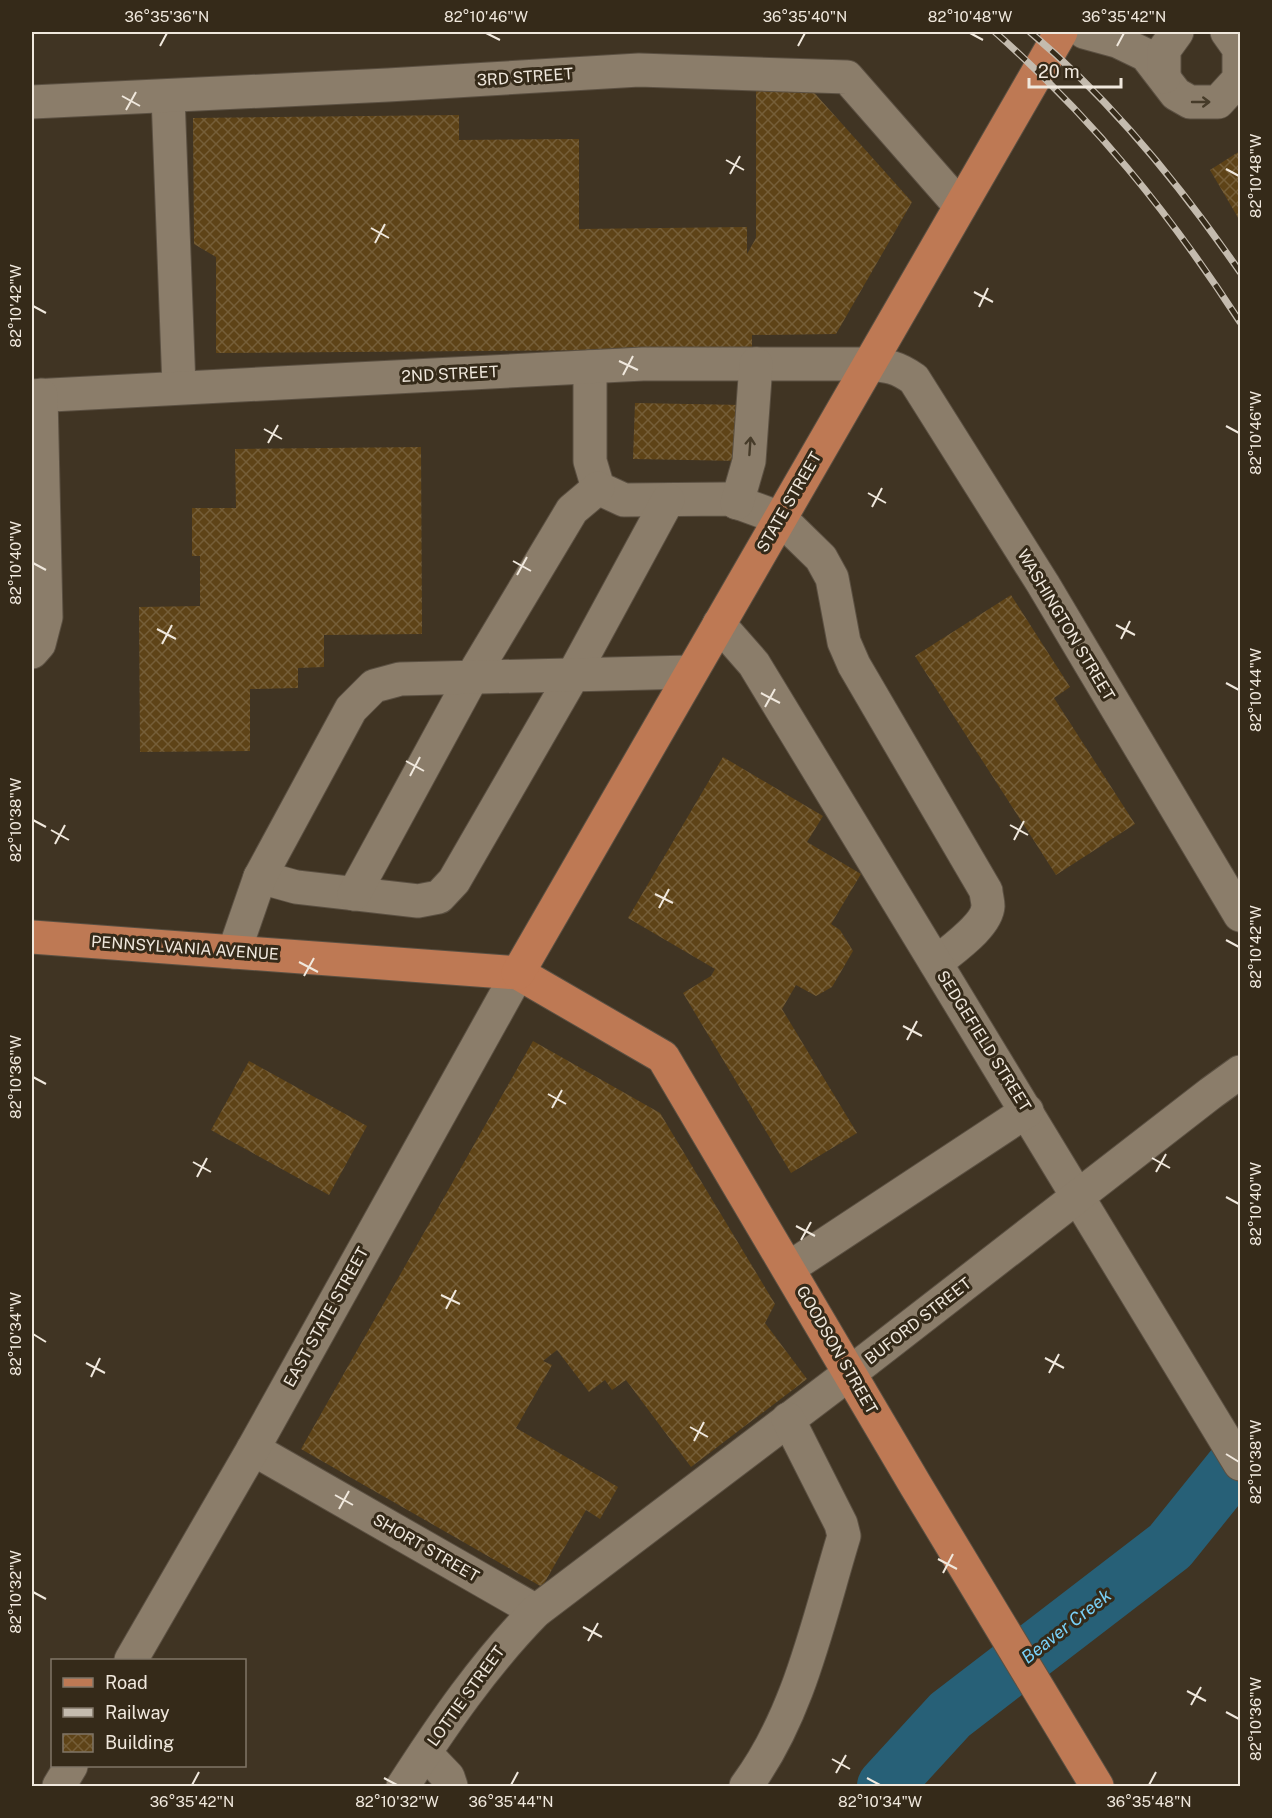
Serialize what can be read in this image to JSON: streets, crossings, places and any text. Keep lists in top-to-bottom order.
{
  "streets": {
    "main road": ["STATE STREET", "PENNSYLVANIA AVENUE", "GOODSON STREET"],
    "street": [
      "3RD STREET",
      "2ND STREET",
      "WASHINGTON STREET",
      "SEDGEFIELD STREET",
      "EAST STATE STREET",
      "BUFORD STREET",
      "SHORT STREET",
      "LOTTIE STREET"
    ]
  },
  "crossings": [
    ["3RD STREET", "STATE STREET"],
    ["2ND STREET", "STATE STREET"],
    ["2ND STREET", "WASHINGTON STREET"],
    ["STATE STREET", "WASHINGTON STREET"],
    ["STATE STREET", "PENNSYLVANIA AVENUE"],
    ["STATE STREET", "SEDGEFIELD STREET"],
    ["STATE STREET", "EAST STATE STREET"],
    ["STATE STREET", "GOODSON STREET"],
    ["PENNSYLVANIA AVENUE", "EAST STATE STREET"],
    ["PENNSYLVANIA AVENUE", "GOODSON STREET"],
    ["SEDGEFIELD STREET", "BUFORD STREET"],
    ["EAST STATE STREET", "GOODSON STREET"],
    ["EAST STATE STREET", "SHORT STREET"],
    ["BUFORD STREET", "GOODSON STREET"],
    ["BUFORD STREET", "SHORT STREET"],
    ["BUFORD STREET", "LOTTIE STREET"],
    ["SHORT STREET", "LOTTIE STREET"]
  ],
  "water": ["Beaver Creek"],
  "legend": ["Road", "Railway", "Building"],
  "scale_bar": "20 m",
  "coordinates": [
    "36°35'36\"N",
    "82°10'46\"W",
    "36°35'40\"N",
    "82°10'48\"W",
    "36°35'42\"N",
    "82°10'42\"W",
    "82°10'40\"W",
    "82°10'44\"W",
    "82°10'38\"W",
    "82°10'36\"W",
    "82°10'34\"W",
    "82°10'32\"W",
    "36°35'44\"N",
    "36°35'48\"N"
  ]
}
